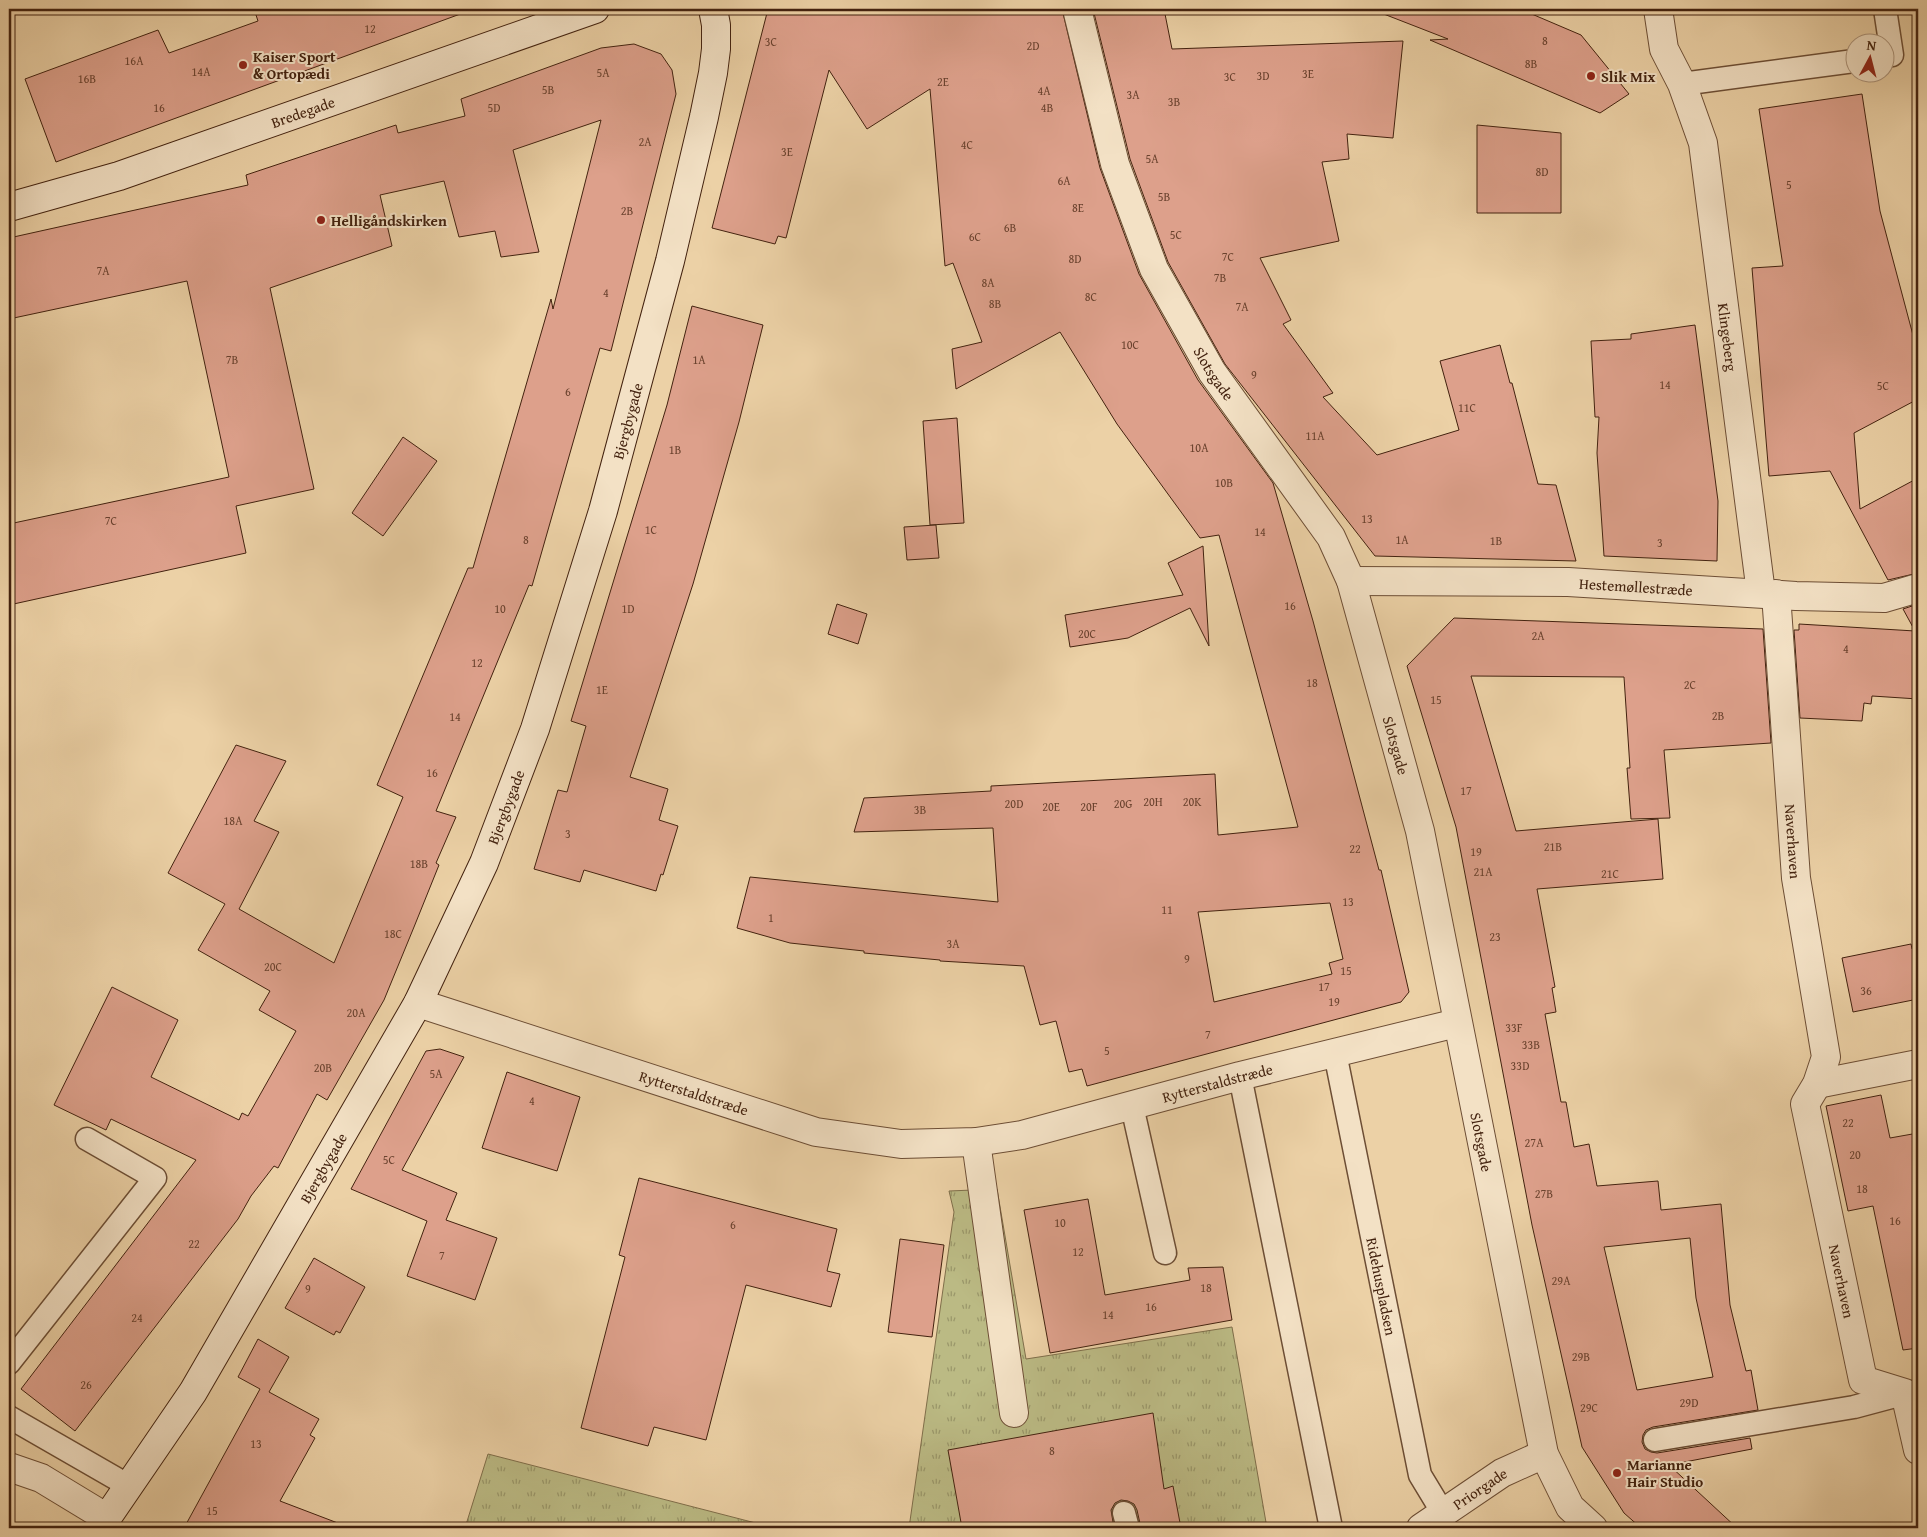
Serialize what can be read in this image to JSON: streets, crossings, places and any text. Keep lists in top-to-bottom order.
{
  "streets": {
    "street": [
      "Bredegade",
      "Klingeberg",
      "Slotsgade",
      "Bjergbygade",
      "Hestemøllestræde",
      "Naverhaven",
      "Rytterstaldstræde",
      "Priorgade"
    ],
    "lane": ["Ridehuspladsen"]
  },
  "crossings": [
    ["Klingeberg", "Hestemøllestræde"],
    ["Klingeberg", "Naverhaven"],
    ["Slotsgade", "Hestemøllestræde"],
    ["Slotsgade", "Rytterstaldstræde"],
    ["Slotsgade", "Priorgade"],
    ["Bjergbygade", "Rytterstaldstræde"],
    ["Hestemøllestræde", "Naverhaven"],
    ["Rytterstaldstræde", "Ridehuspladsen"],
    ["Ridehuspladsen", "Priorgade"]
  ],
  "places": [
    "Kaiser Sport & Ortopædi",
    "Slik Mix",
    "Helligåndskirken",
    "Marianne Hair Studio"
  ],
  "house_numbers": [
    "12",
    "8",
    "3C",
    "2D",
    "16A",
    "8B",
    "14A",
    "5A",
    "3E",
    "3D",
    "3C",
    "16B",
    "2E",
    "5B",
    "4A",
    "3A",
    "3B",
    "16",
    "5D",
    "4B",
    "2A",
    "4C",
    "3E",
    "5A",
    "8D",
    "6A",
    "5",
    "5B",
    "8E",
    "2B",
    "6B",
    "5C",
    "6C",
    "7C",
    "8D",
    "7A",
    "7B",
    "8A",
    "4",
    "8C",
    "8B",
    "7A",
    "10C",
    "7B",
    "1A",
    "9",
    "14",
    "5C",
    "6",
    "11C",
    "11A",
    "10A",
    "1B",
    "10B",
    "13",
    "7C",
    "1C",
    "14",
    "8",
    "1A",
    "1B",
    "3",
    "16",
    "10",
    "1D",
    "20C",
    "2A",
    "4",
    "12",
    "18",
    "2C",
    "1E",
    "15",
    "2B",
    "14",
    "16",
    "17",
    "20H",
    "20K",
    "20D",
    "20G",
    "20E",
    "20F",
    "3B",
    "18A",
    "3",
    "21B",
    "22",
    "19",
    "18B",
    "21A",
    "21C",
    "13",
    "11",
    "1",
    "18C",
    "23",
    "3A",
    "9",
    "20C",
    "15",
    "17",
    "36",
    "19",
    "20A",
    "33F",
    "7",
    "33B",
    "5",
    "33D",
    "20B",
    "5A",
    "4",
    "22",
    "27A",
    "20",
    "5C",
    "18",
    "27B",
    "16",
    "10",
    "6",
    "22",
    "12",
    "7",
    "29A",
    "18",
    "9",
    "16",
    "14",
    "24",
    "29B",
    "26",
    "29D",
    "29C",
    "13",
    "8",
    "15"
  ],
  "north": "top"
}
